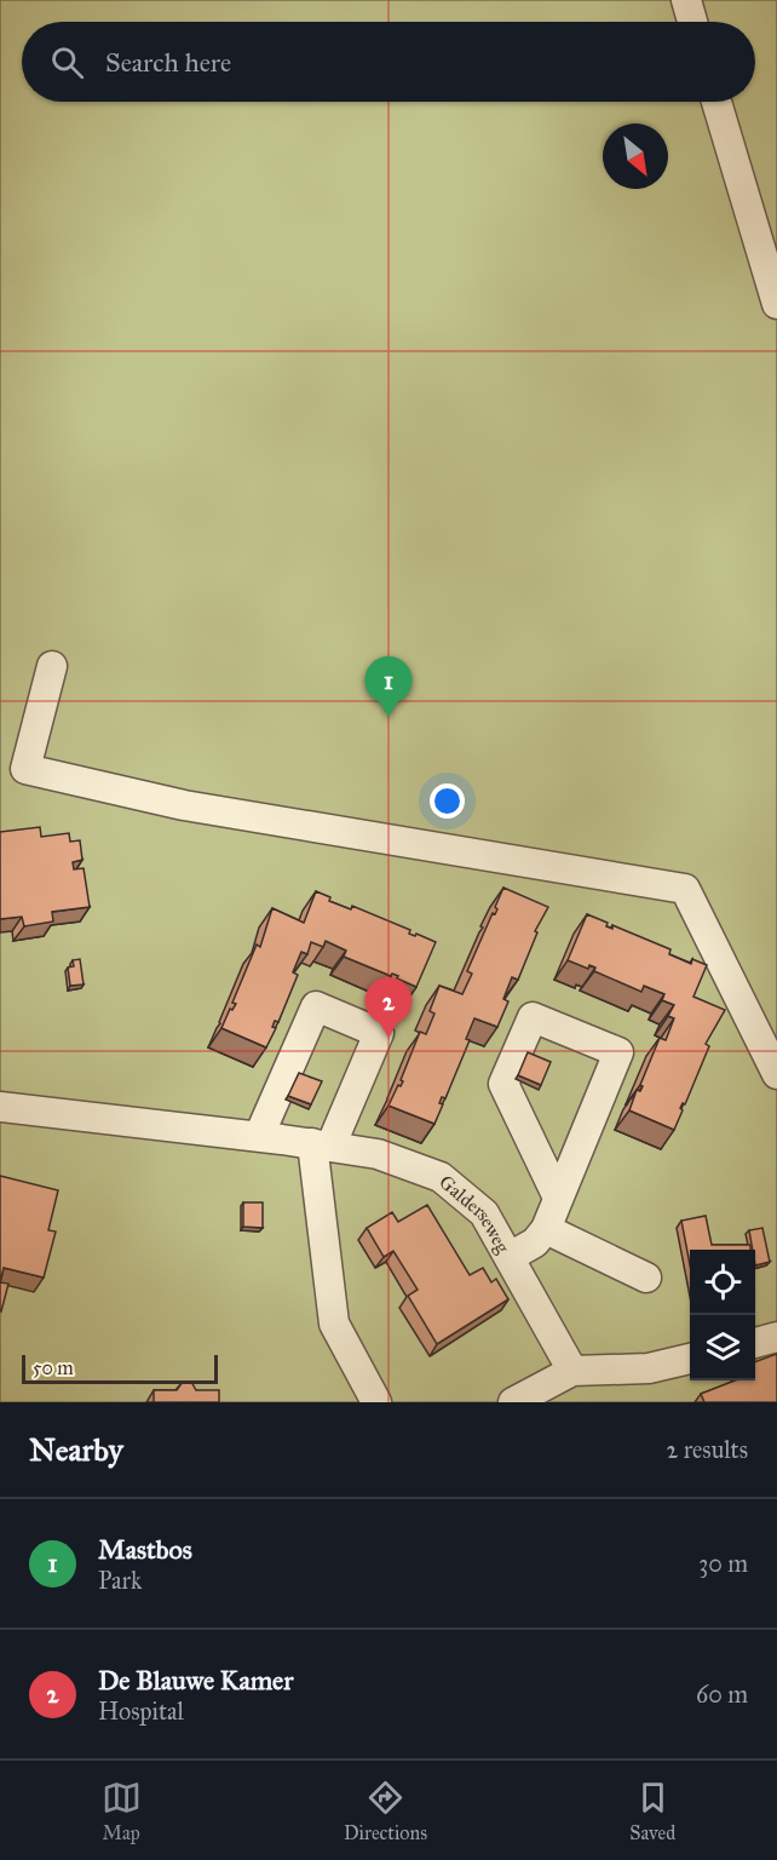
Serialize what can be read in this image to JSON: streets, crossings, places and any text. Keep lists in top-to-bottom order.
{
  "streets": {
    "street": ["Galderseweg"]
  },
  "scale_bar": "50 m",
  "north": "bottom right",
  "page": {
    "search": "Search here",
    "pins": ["1", "2"],
    "scale": "50 m",
    "heading": ["Nearby", "2 results"],
    "list": [
      {
        "mark": "1",
        "name": "Mastbos",
        "note": "Park",
        "value": "30 m"
      },
      {
        "mark": "2",
        "name": "De Blauwe Kamer",
        "note": "Hospital",
        "value": "60 m"
      }
    ],
    "nav": ["Map", "Directions", "Saved"]
  }
}
